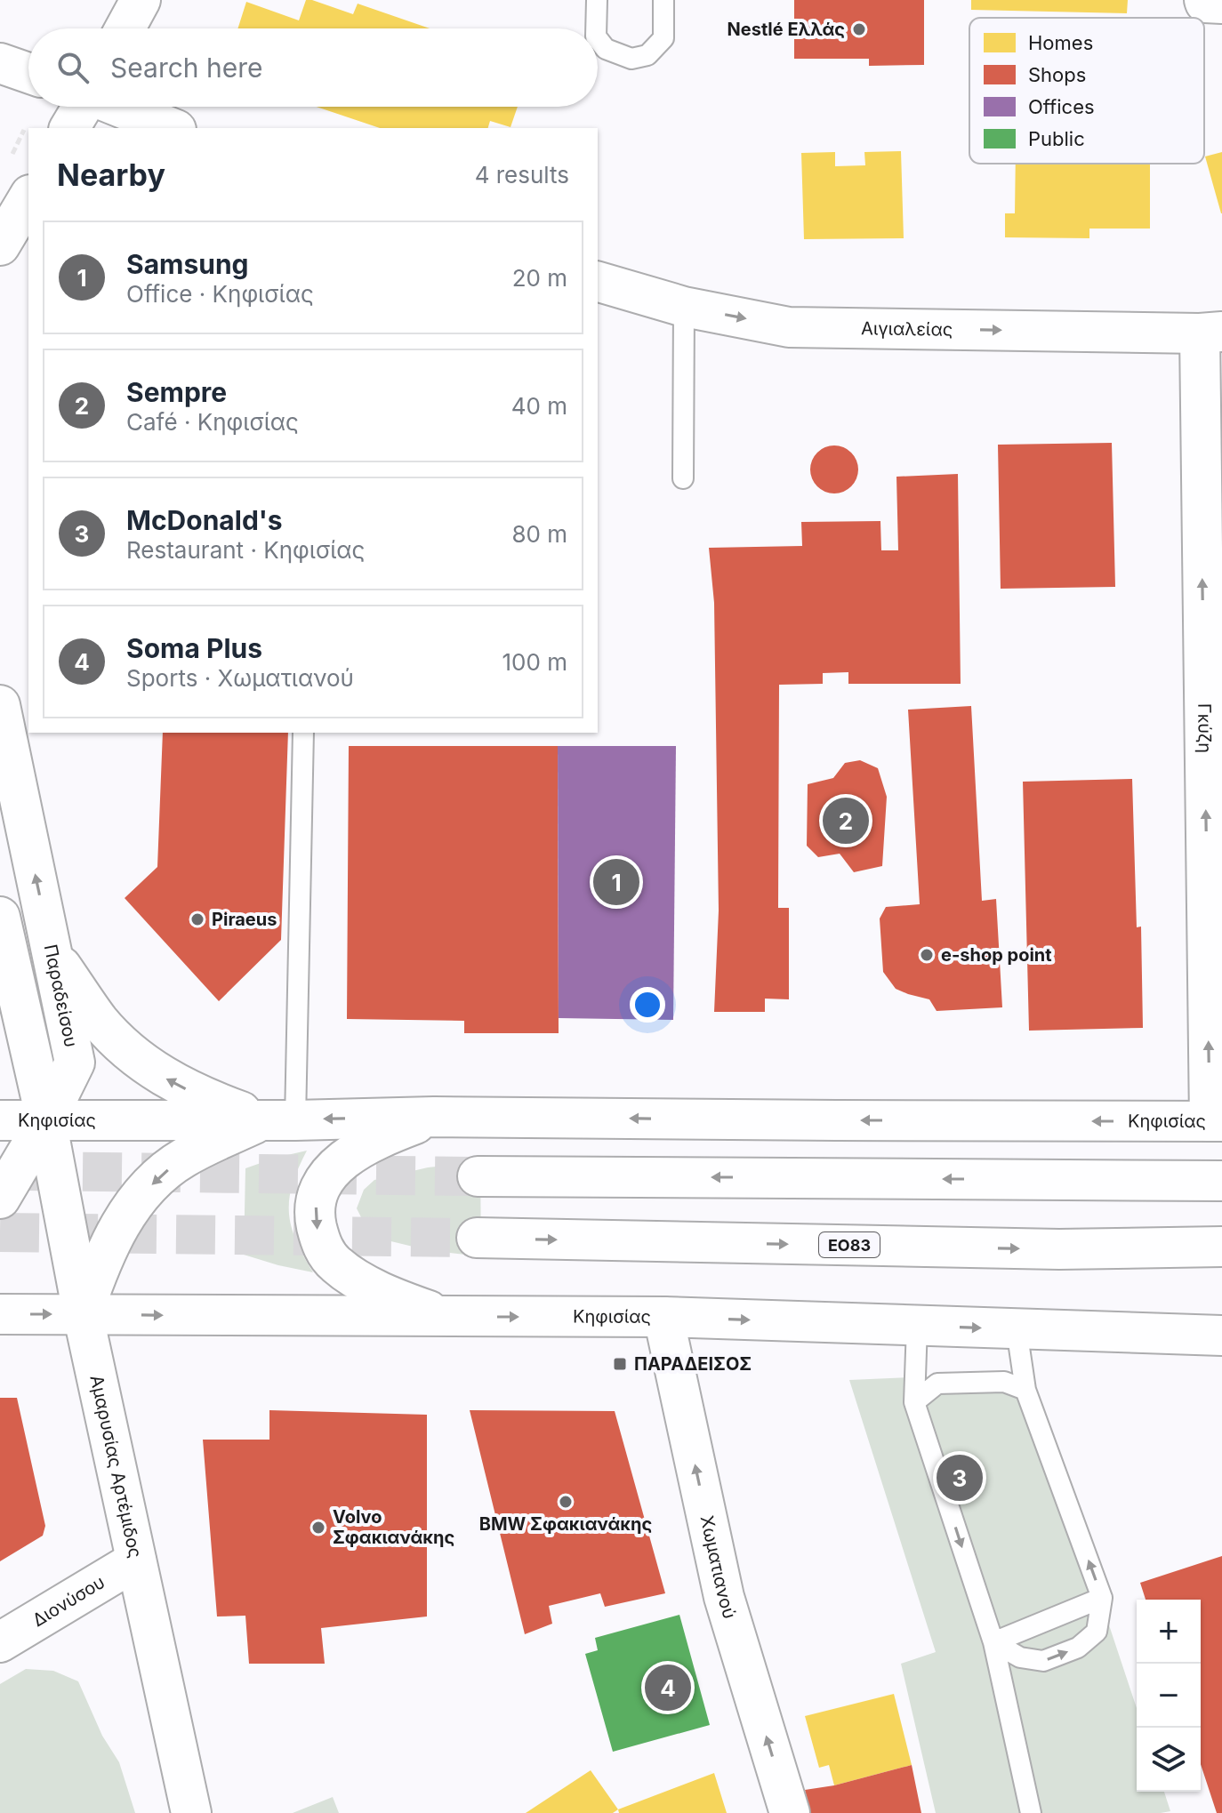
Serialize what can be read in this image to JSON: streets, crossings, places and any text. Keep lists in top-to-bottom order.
{
  "streets": {
    "main road": [
      "Αιγιαλείας",
      "Γκύζη",
      "Παραδείσου",
      "Κηφισίας",
      "ΕΟ83",
      "Αμαρυσίας Αρτέμιδος",
      "Χωματιανού",
      "Διονύσου"
    ]
  },
  "crossings": [
    ["Αιγιαλείας", "Γκύζη"],
    ["Γκύζη", "Κηφισίας"],
    ["Παραδείσου", "Κηφισίας"],
    ["Παραδείσου", "Αμαρυσίας Αρτέμιδος"],
    ["Κηφισίας", "Αμαρυσίας Αρτέμιδος"],
    ["Κηφισίας", "Χωματιανού"],
    ["Αμαρυσίας Αρτέμιδος", "Διονύσου"]
  ],
  "one_way": [
    "Αιγιαλείας",
    "Γκύζη",
    "Παραδείσου",
    "Χωματιανού"
  ],
  "places": {
    "other": [
      "Nestlé Ελλάς",
      "Piraeus",
      "e-shop point",
      "BMW Σφακιανάκης",
      "Volvo Σφακιανάκης"
    ],
    "transit": ["ΠΑΡΑΔΕΙΣΟΣ"]
  },
  "legend": [
    "Homes",
    "Shops",
    "Offices",
    "Public"
  ],
  "page": {
    "search": "Search here",
    "heading": ["Nearby", "4 results"],
    "list": [
      {
        "mark": "1",
        "name": "Samsung",
        "note": "Office · Κηφισίας",
        "value": "20 m"
      },
      {
        "mark": "2",
        "name": "Sempre",
        "note": "Café · Κηφισίας",
        "value": "40 m"
      },
      {
        "mark": "3",
        "name": "McDonald's",
        "note": "Restaurant · Κηφισίας",
        "value": "80 m"
      },
      {
        "mark": "4",
        "name": "Soma Plus",
        "note": "Sports · Χωματιανού",
        "value": "100 m"
      }
    ],
    "pins": [
      "2",
      "1",
      "3",
      "4"
    ],
    "map_buttons": ["+", "−"]
  }
}
